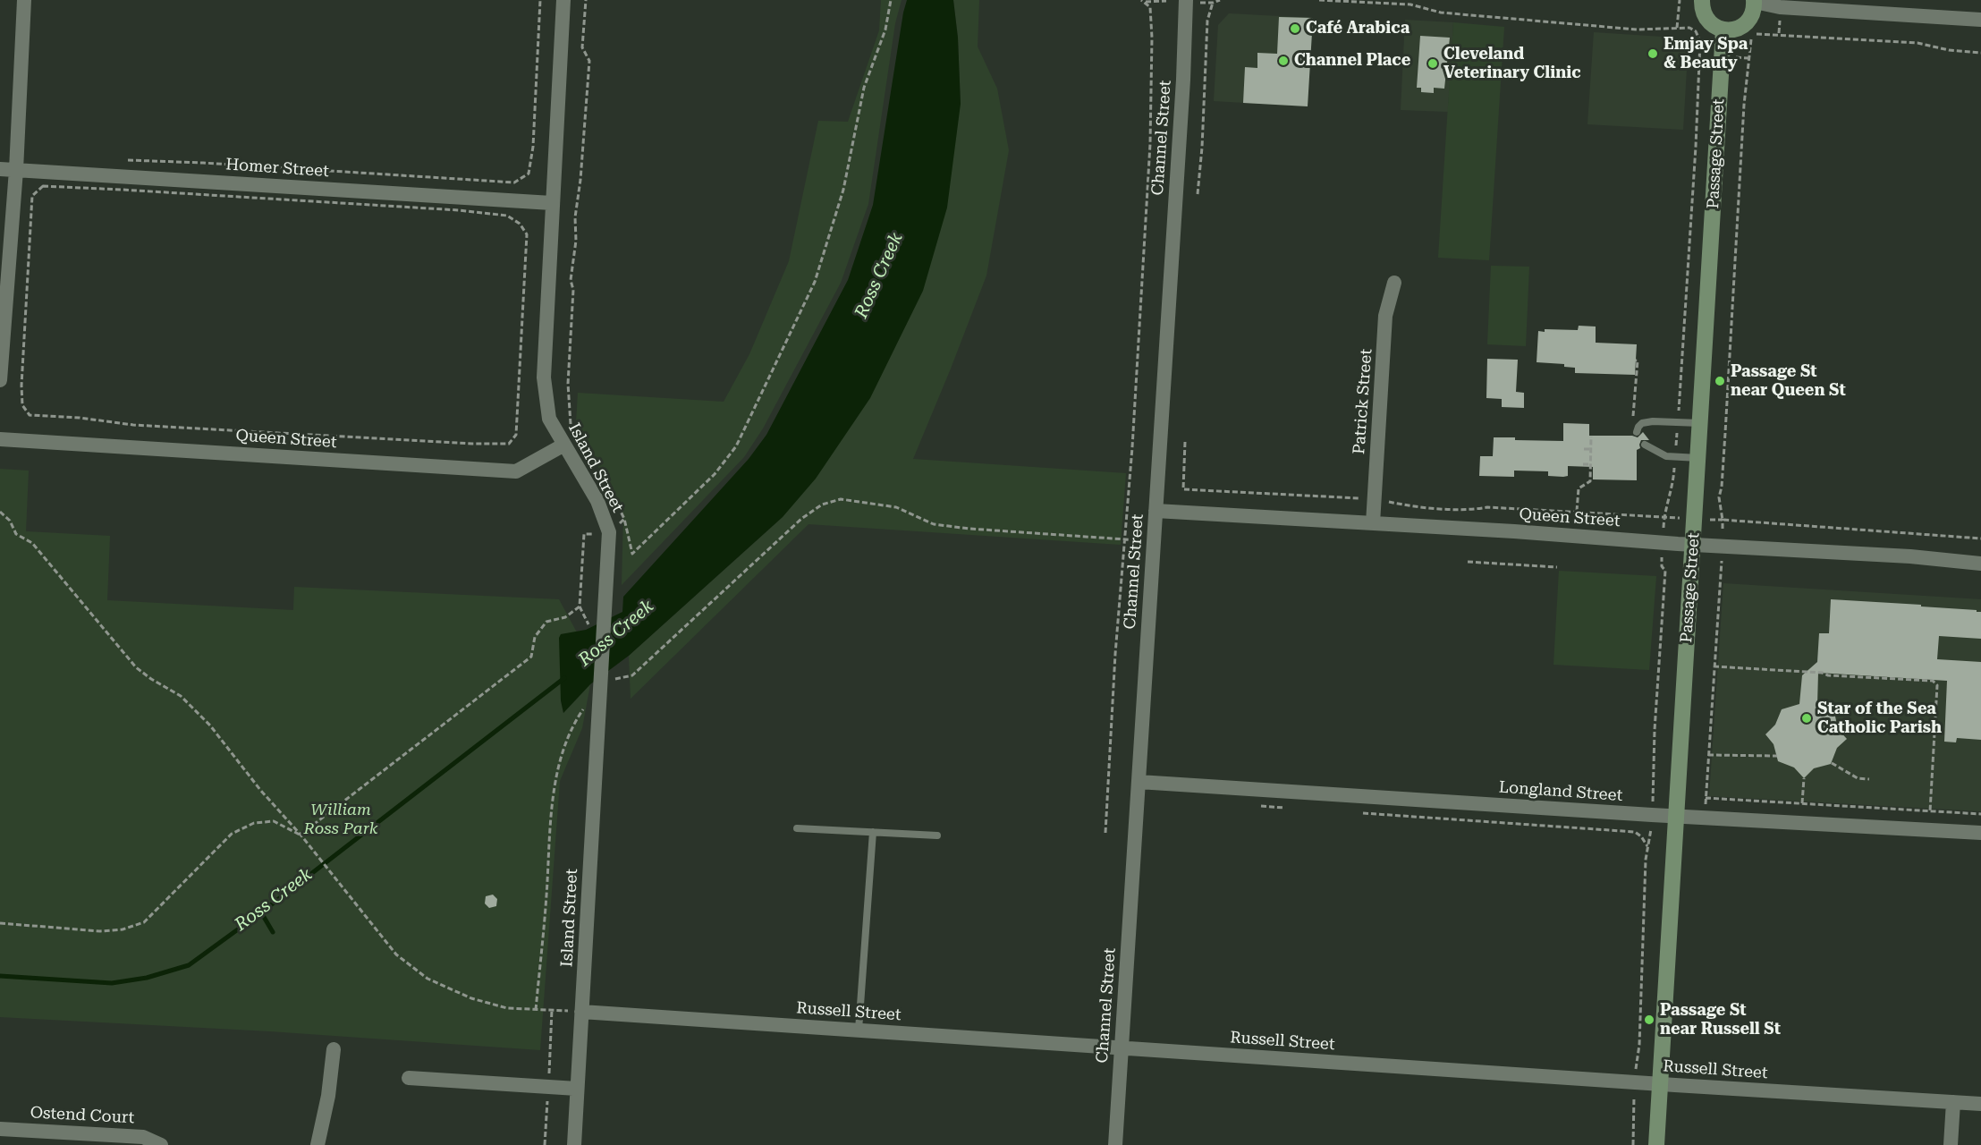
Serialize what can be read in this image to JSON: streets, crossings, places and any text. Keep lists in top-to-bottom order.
{
  "streets": {
    "street": [
      "Channel Street",
      "Passage Street",
      "Homer Street",
      "Patrick Street",
      "Queen Street",
      "Island Street",
      "Longland Street",
      "Russell Street",
      "Ostend Court"
    ]
  },
  "crossings": [
    ["Channel Street", "Queen Street"],
    ["Channel Street", "Longland Street"],
    ["Channel Street", "Russell Street"],
    ["Passage Street", "Queen Street"],
    ["Passage Street", "Longland Street"],
    ["Passage Street", "Russell Street"],
    ["Homer Street", "Island Street"],
    ["Patrick Street", "Queen Street"],
    ["Queen Street", "Island Street"],
    ["Island Street", "Russell Street"]
  ],
  "water": ["Ross Creek"],
  "parks": ["William Ross Park"],
  "places": [
    "Café Arabica",
    "Emjay Spa & Beauty",
    "Channel Place",
    "Cleveland Veterinary Clinic",
    "Passage St near Queen St",
    "Star of the Sea Catholic Parish",
    "Passage St near Russell St"
  ]
}
